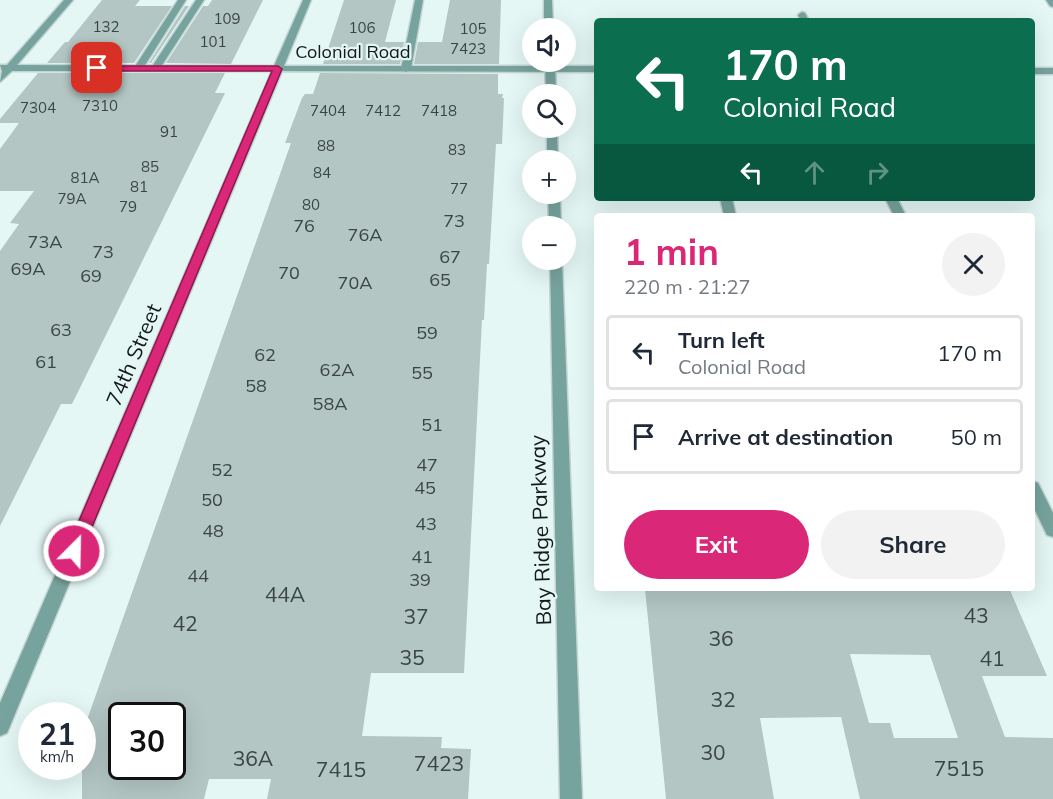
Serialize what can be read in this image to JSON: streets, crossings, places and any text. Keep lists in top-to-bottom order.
{
  "streets": {
    "street": ["Colonial Road", "74th Street", "Bay Ridge Parkway"]
  },
  "crossings": [
    ["Colonial Road", "74th Street"]
  ],
  "house_numbers": [
    "109",
    "132",
    "106",
    "105",
    "101",
    "7423",
    "7310",
    "7304",
    "7404",
    "7412",
    "7418",
    "91",
    "88",
    "83",
    "85",
    "84",
    "81A",
    "81",
    "77",
    "79A",
    "80",
    "79",
    "73",
    "76",
    "76A",
    "73A",
    "73",
    "67",
    "69A",
    "70",
    "69",
    "65",
    "70A",
    "63",
    "59",
    "62",
    "61",
    "62A",
    "55",
    "58",
    "58A",
    "51",
    "47",
    "52",
    "45",
    "50",
    "43",
    "48",
    "41",
    "44",
    "39",
    "44A",
    "43",
    "37",
    "42",
    "36",
    "35",
    "41",
    "32",
    "30",
    "36A",
    "7423",
    "7515",
    "7415"
  ],
  "page": {
    "map_buttons": ["+", "−"],
    "turn": ["170 m", "Colonial Road"],
    "heading": ["1 min", "220 m · 21:27"],
    "list": [
      {
        "name": "Turn left",
        "note": "Colonial Road",
        "value": "170 m"
      },
      {
        "name": "Arrive at destination",
        "value": "50 m"
      }
    ],
    "buttons": ["Exit", "Share"],
    "speed": "21 km/h",
    "limit": "30"
  }
}
